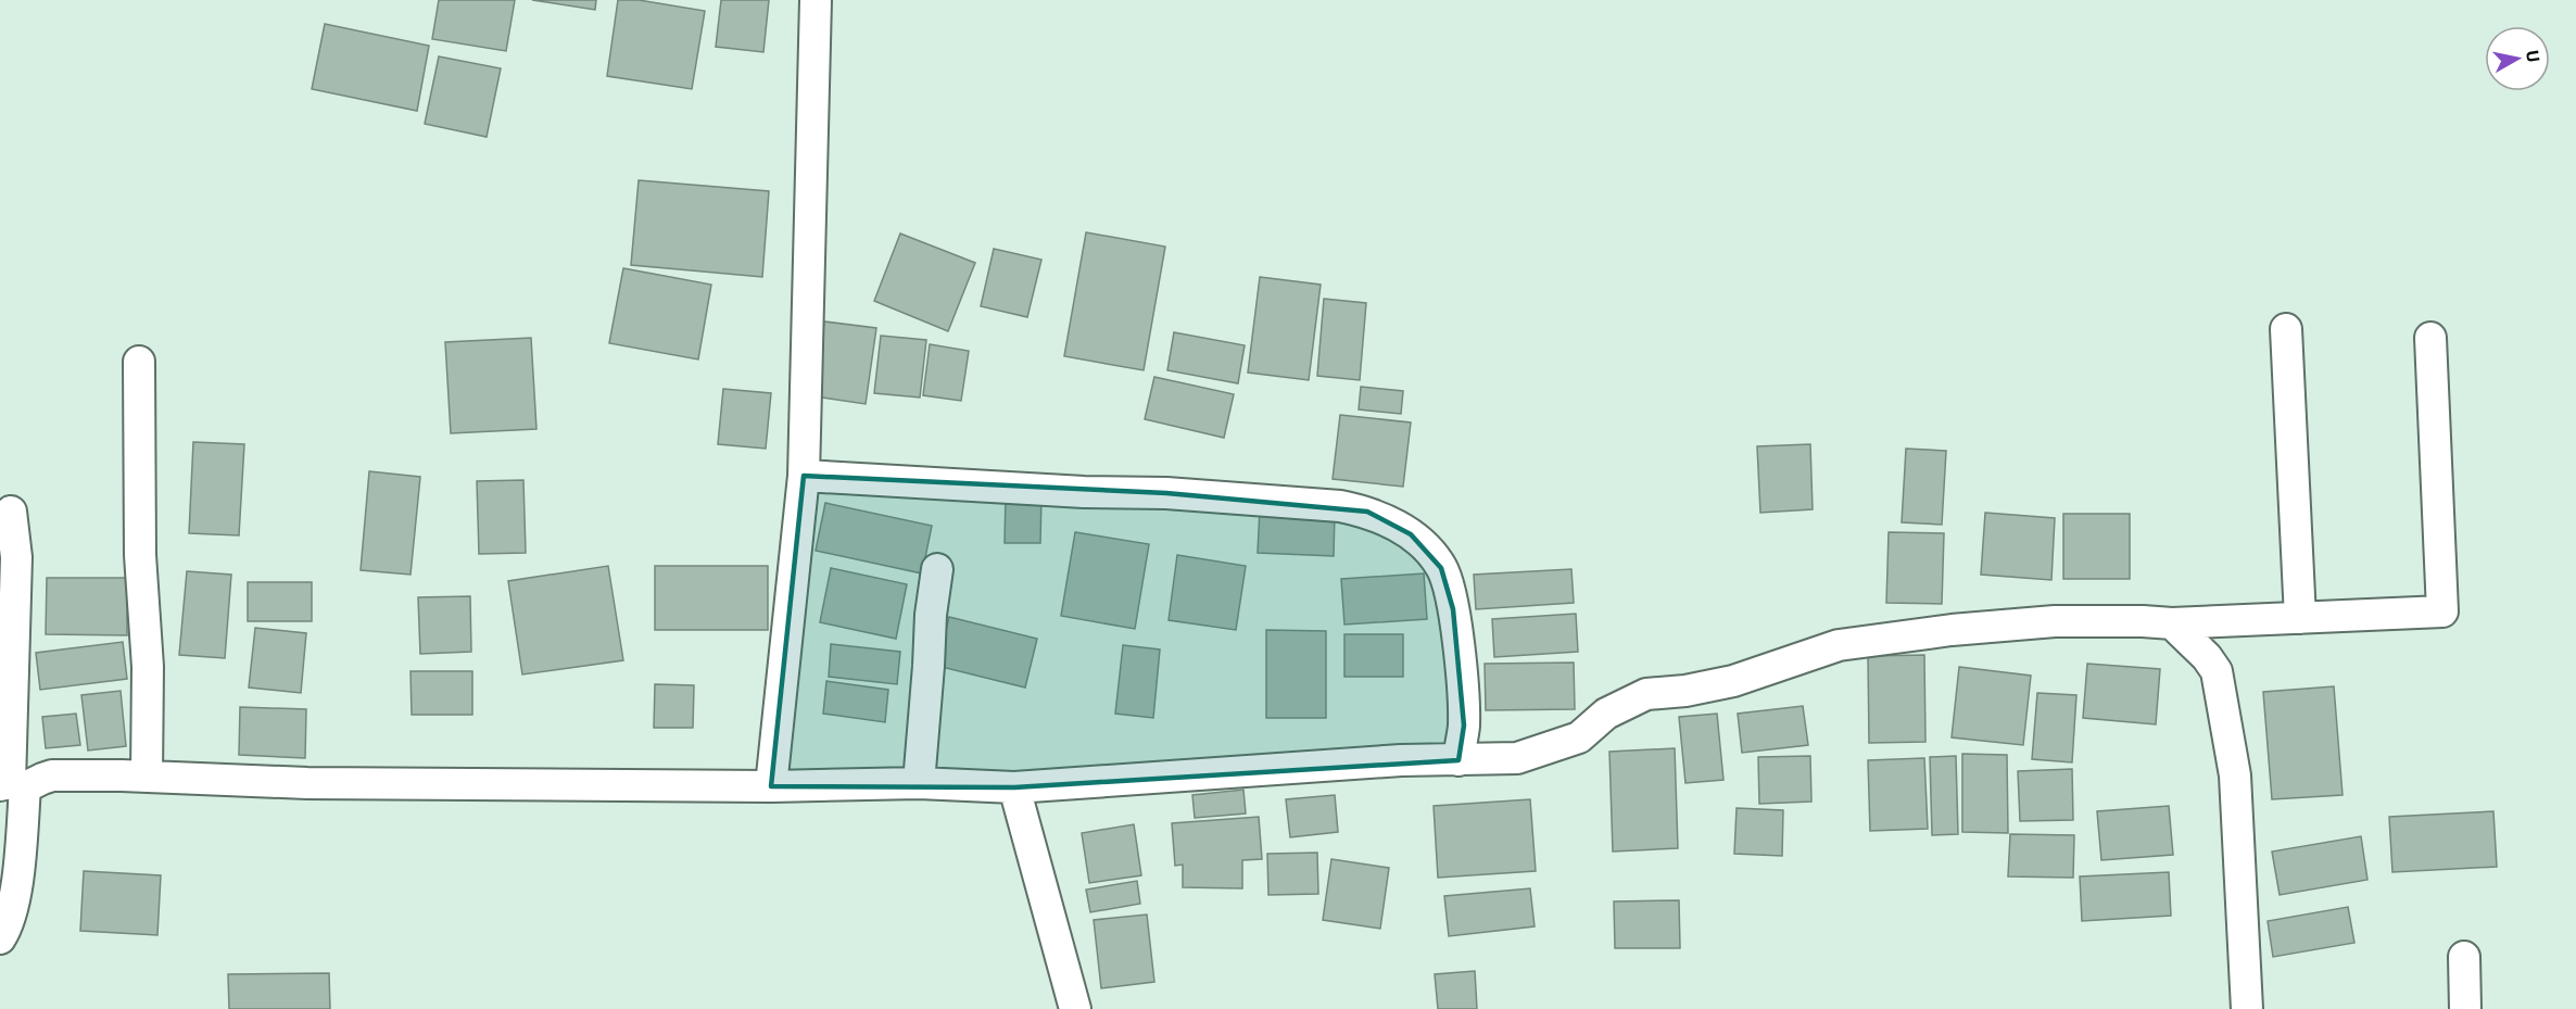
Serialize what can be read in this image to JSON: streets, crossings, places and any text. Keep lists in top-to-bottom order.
{
  "north": "right"
}
